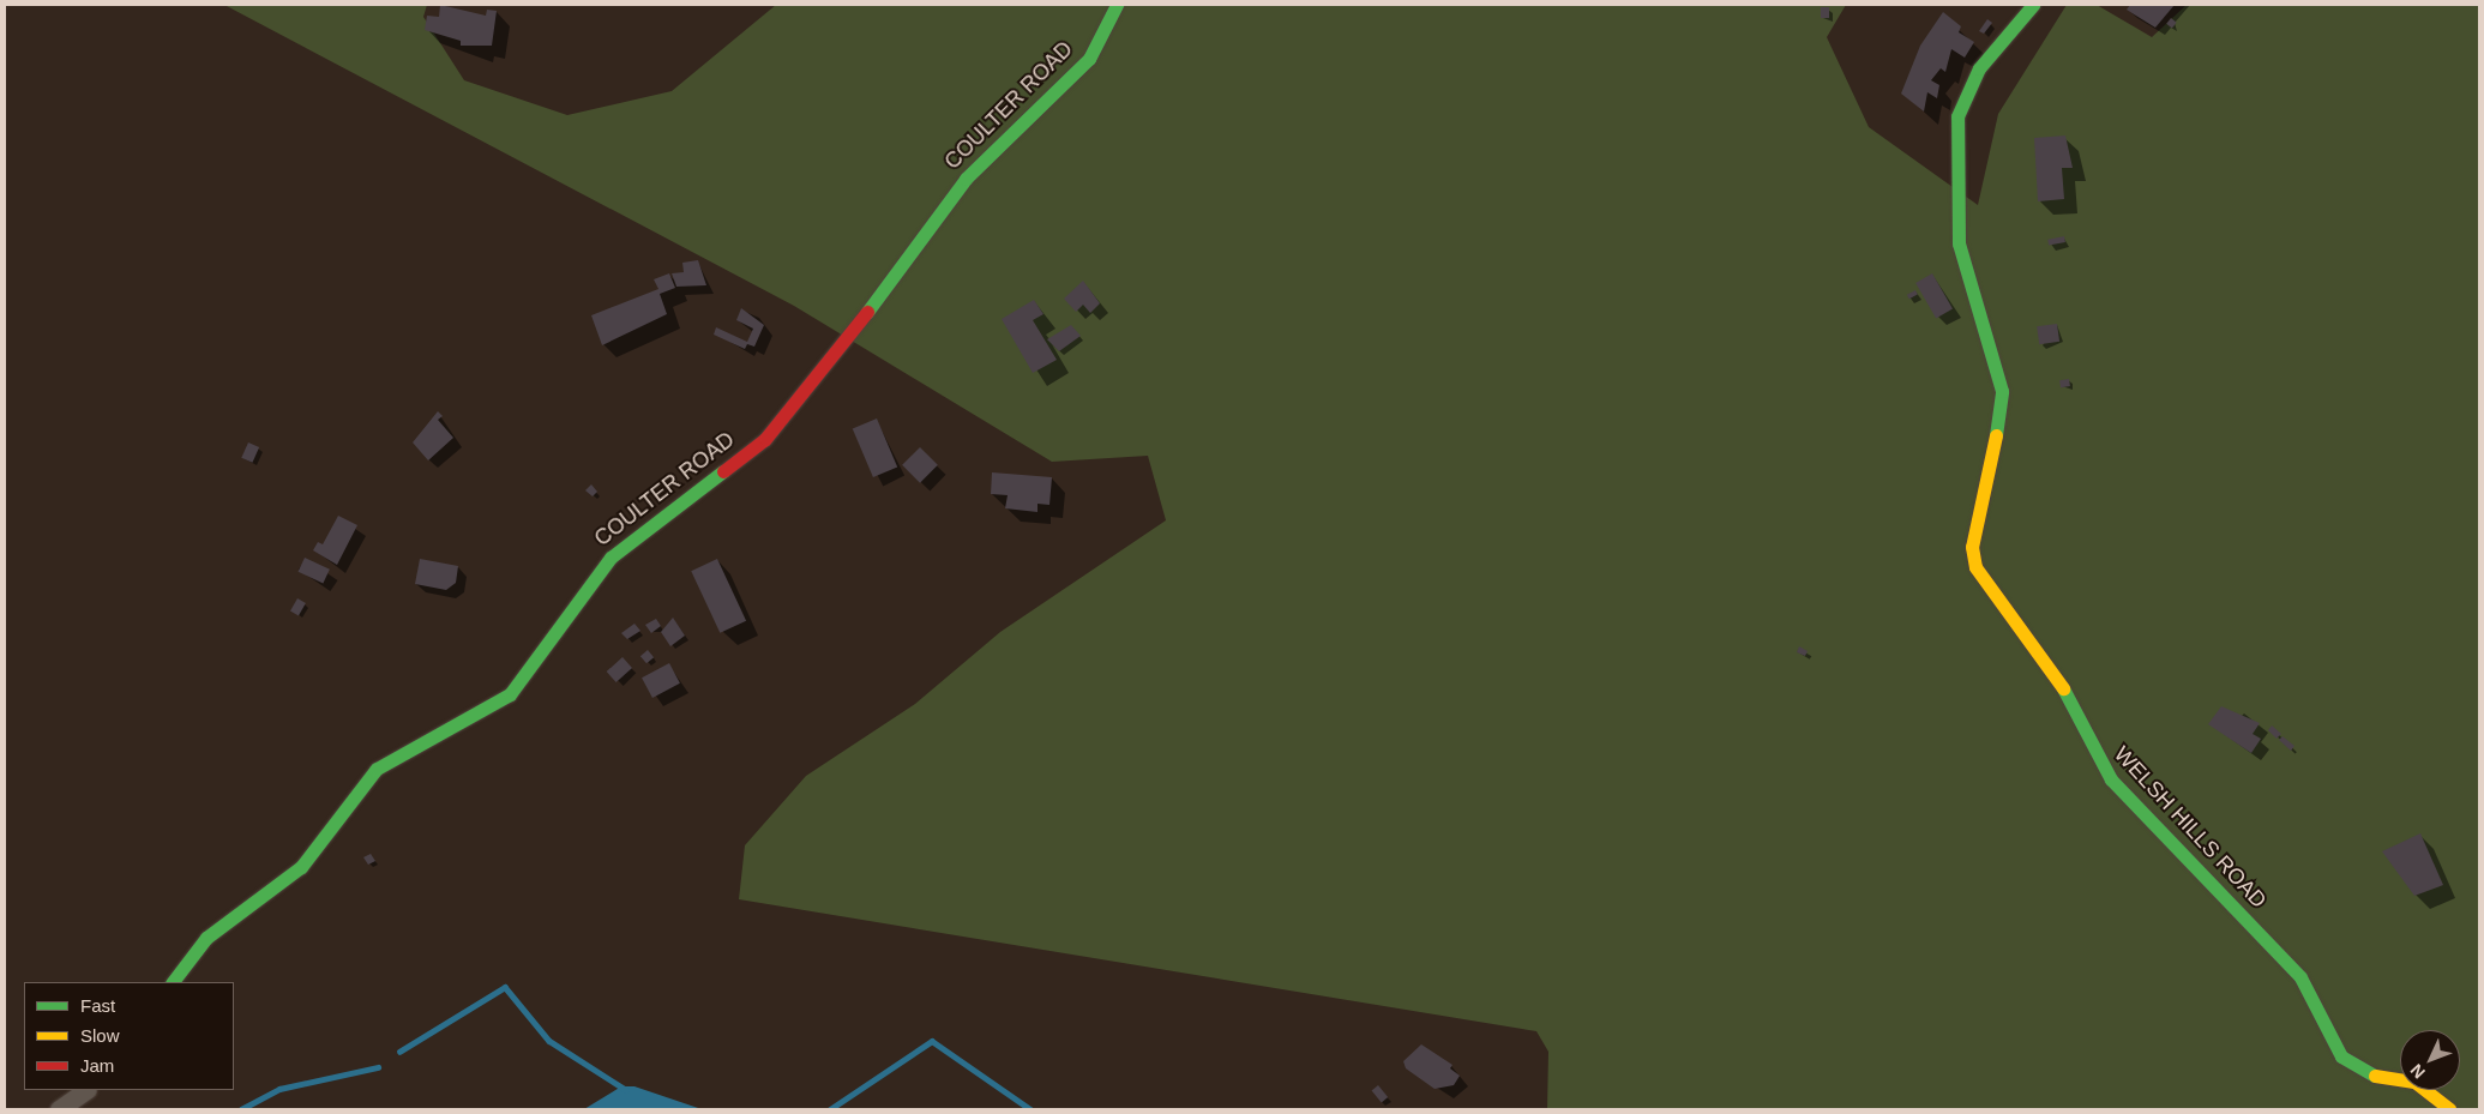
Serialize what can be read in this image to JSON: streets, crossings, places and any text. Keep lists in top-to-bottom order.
{
  "streets": {
    "street": ["COULTER ROAD", "WELSH HILLS ROAD"]
  },
  "legend": ["Fast", "Slow", "Jam"],
  "north": "bottom left"
}
